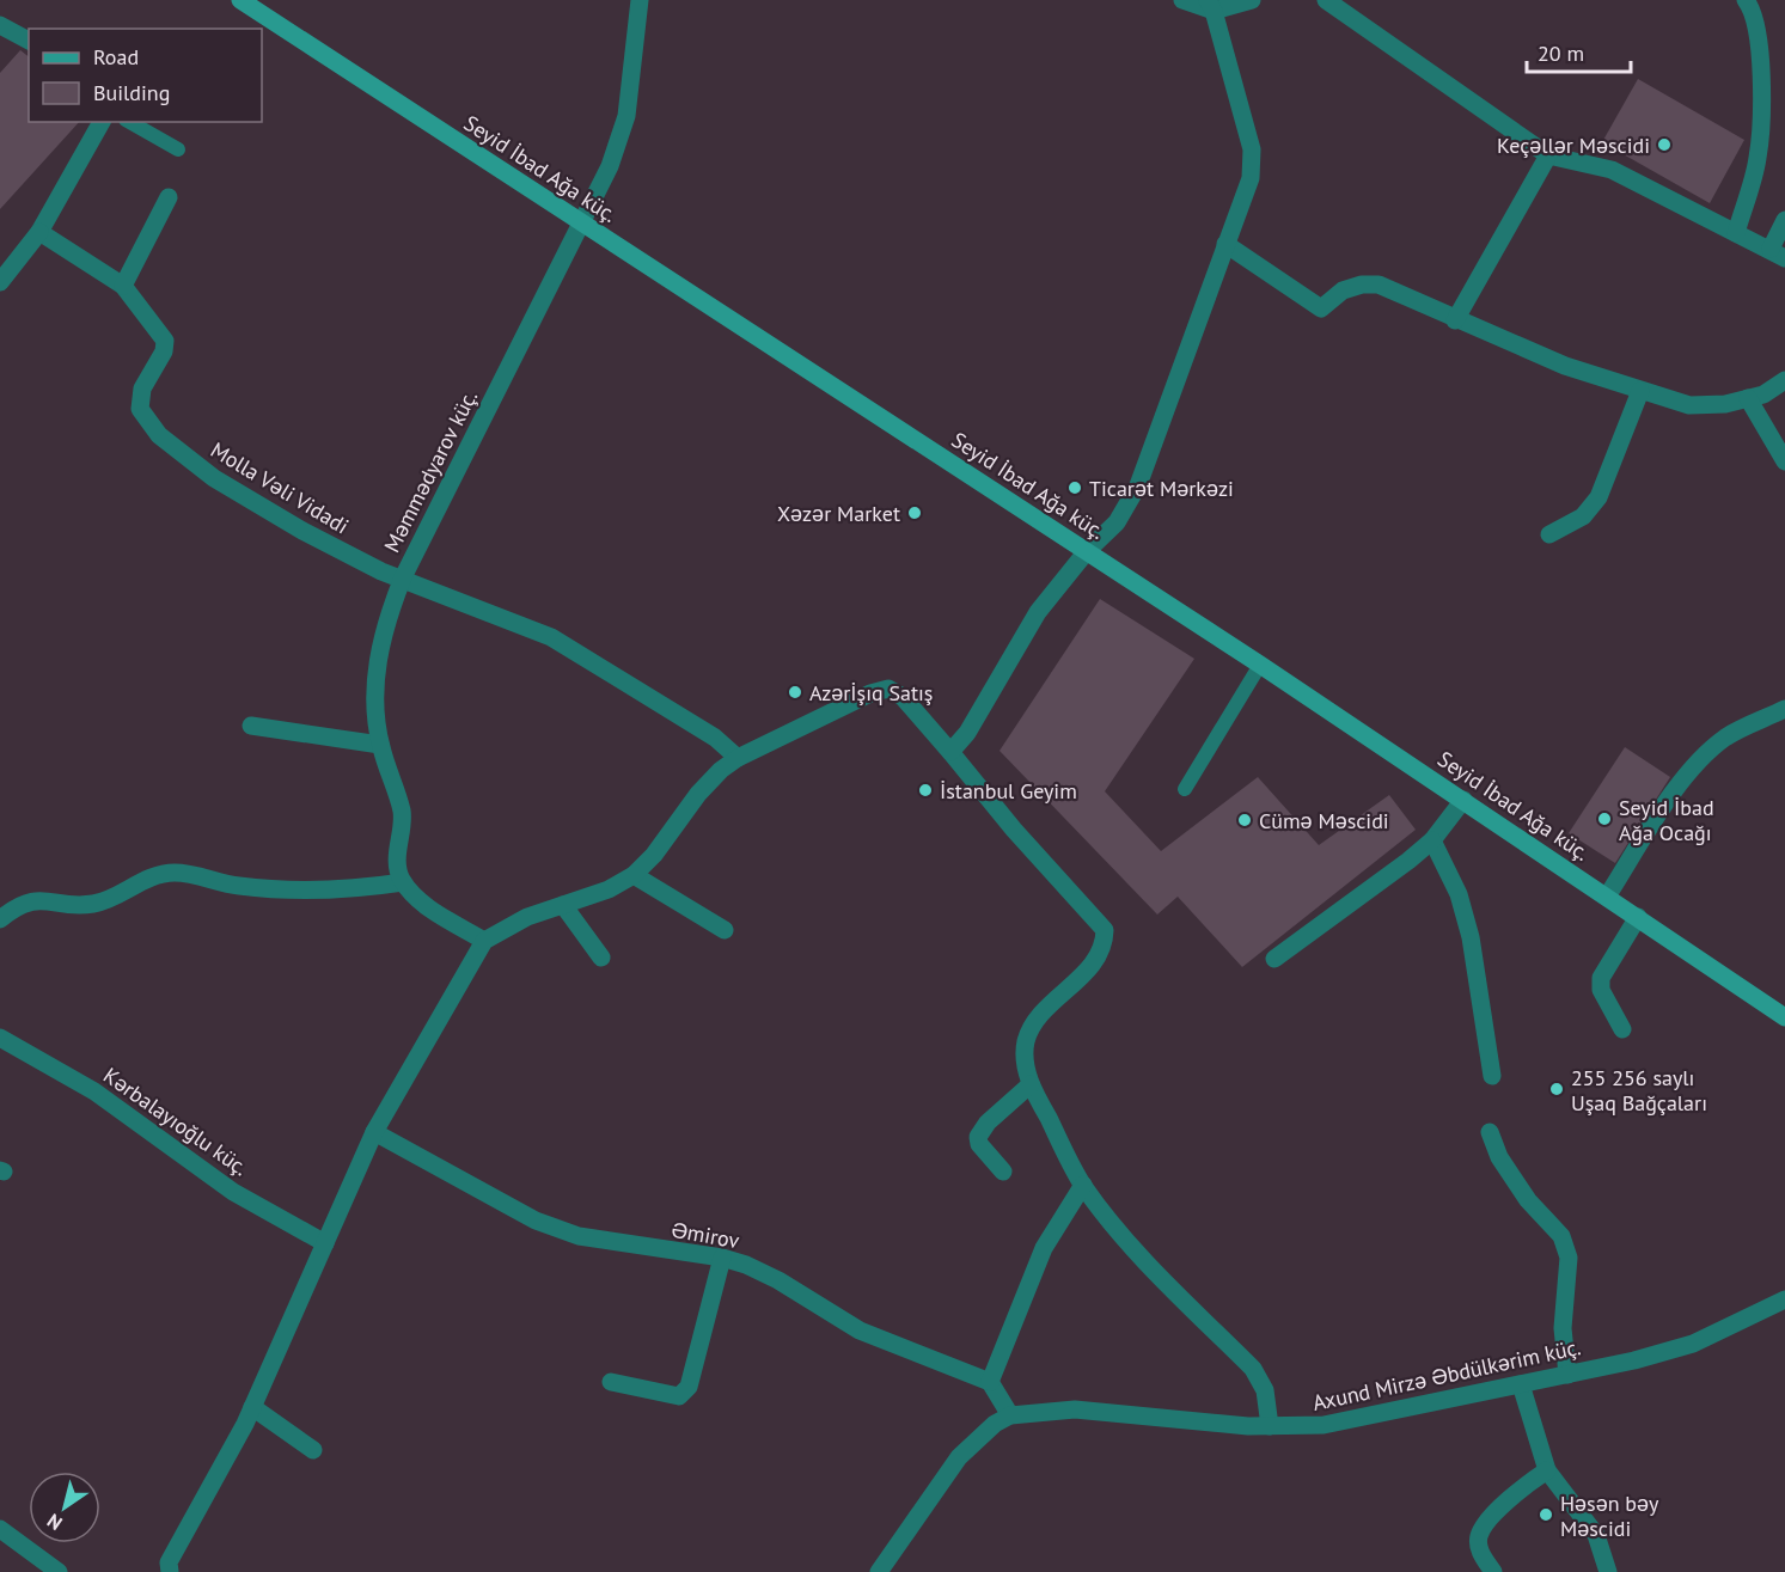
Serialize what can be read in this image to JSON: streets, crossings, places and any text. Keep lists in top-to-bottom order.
{
  "streets": {
    "street": [
      "Seyid İbad Ağa küç.",
      "Məmmədyarov küç.",
      "Molla Vəli Vidadi",
      "Kərbalayıoğlu küç.",
      "Əmirov",
      "Axund Mirzə Əbdülkərim küç."
    ]
  },
  "crossings": [
    ["Seyid İbad Ağa küç.", "Məmmədyarov küç."],
    ["Məmmədyarov küç.", "Molla Vəli Vidadi"]
  ],
  "places": [
    "Keçəllər Məscidi",
    "Ticarət Mərkəzi",
    "Xəzər Market",
    "Azərİşıq Satış",
    "İstanbul Geyim",
    "Seyid İbad Ağa Ocağı",
    "Cümə Məscidi",
    "255 256 saylı Uşaq Bağçaları",
    "Həsən bəy Məscidi"
  ],
  "legend": ["Road", "Building"],
  "scale_bar": "20 m",
  "north": "bottom left"
}
